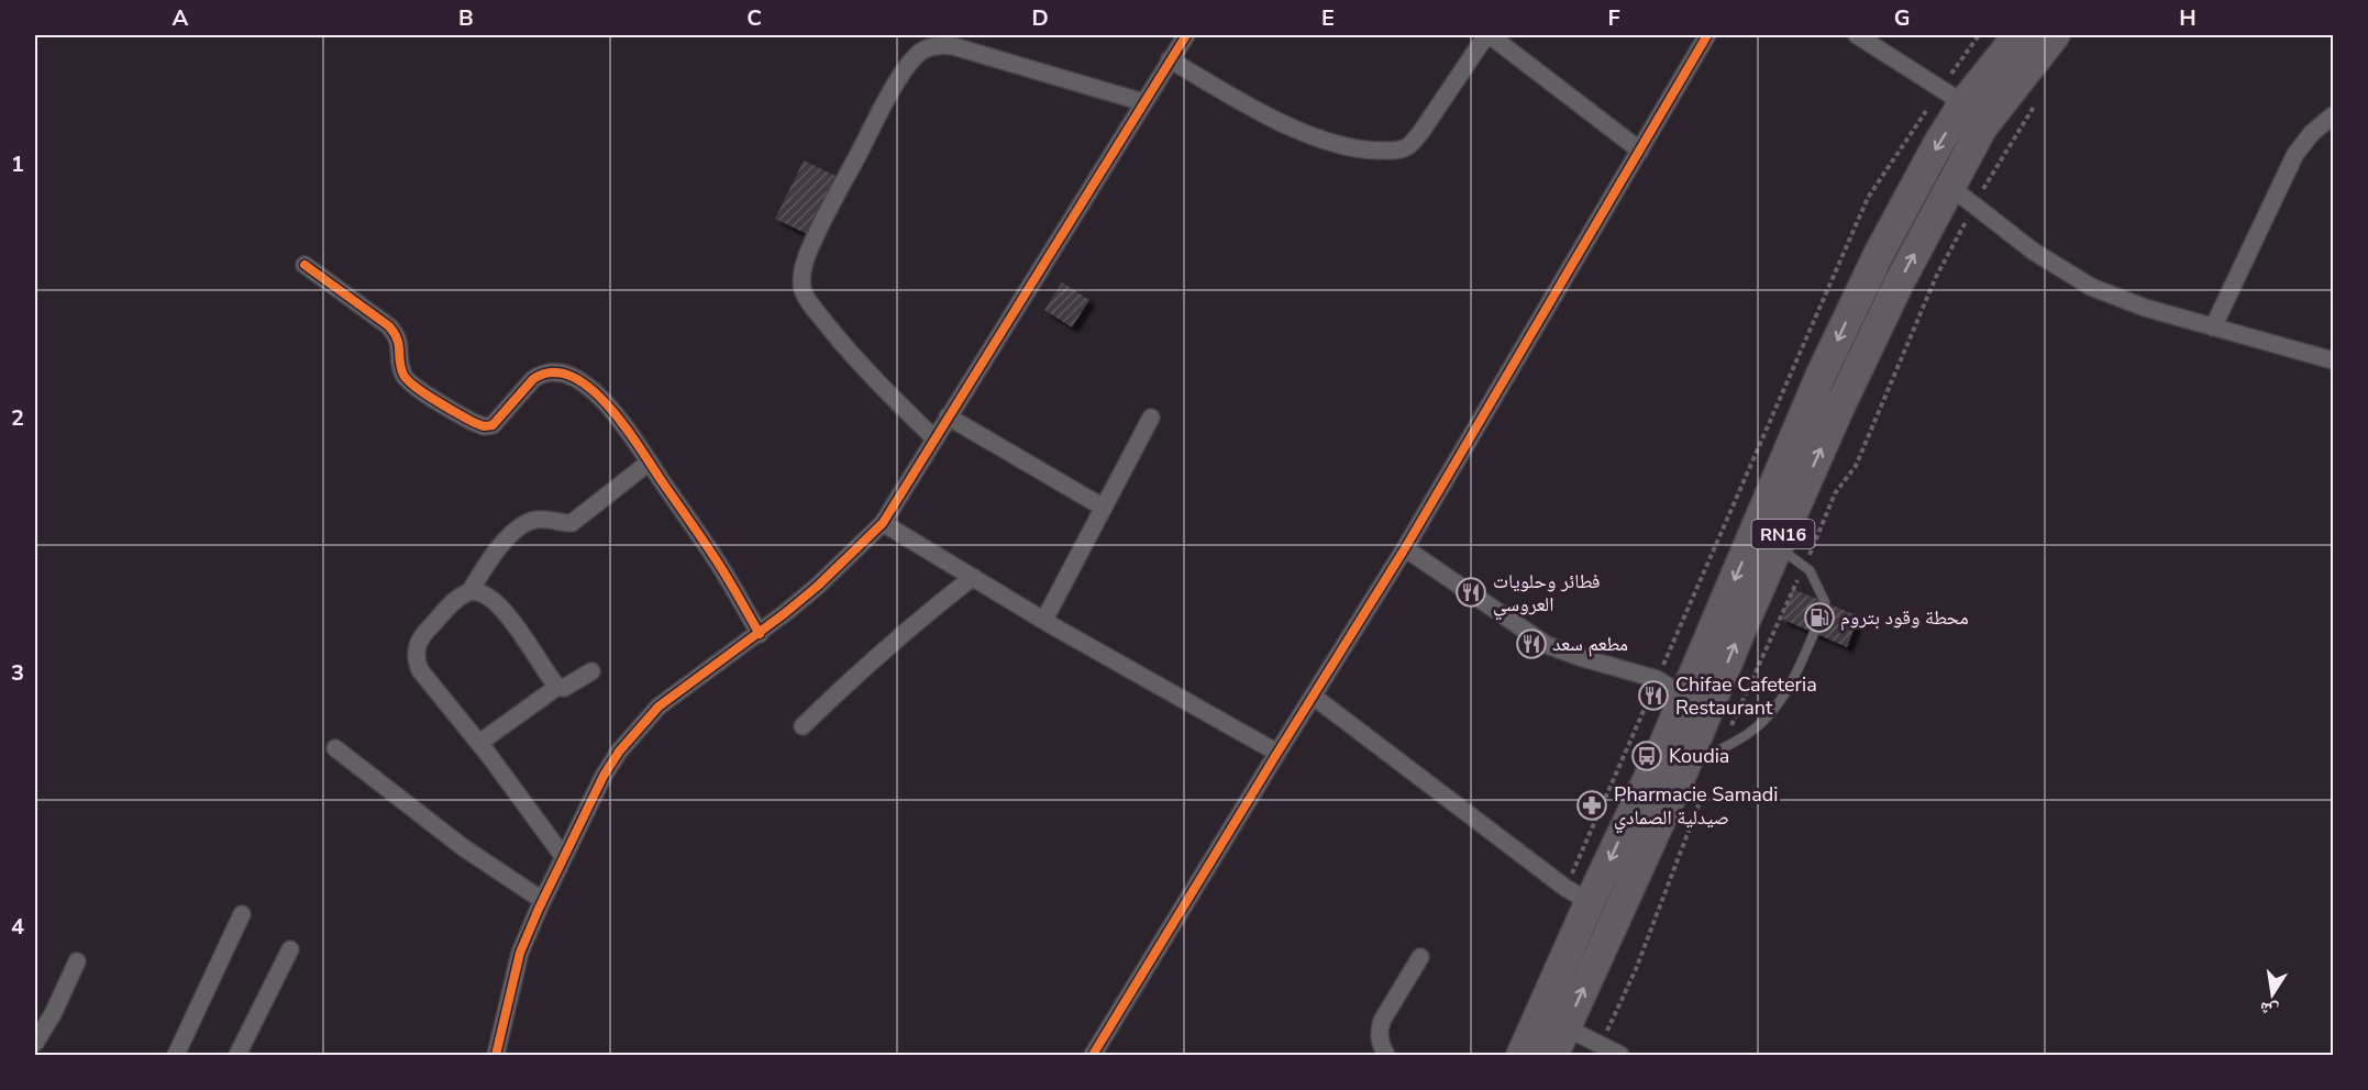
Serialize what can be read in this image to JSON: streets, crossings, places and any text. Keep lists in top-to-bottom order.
{
  "streets": {
    "highway": ["RN16"]
  },
  "places": {
    "restaurant": ["فطائر وحلويات العروسي", "مطعم سعد", "Chifae Cafeteria Restaurant"],
    "fuel station": ["محطة وقود بتروم"],
    "bus stop": ["Koudia"],
    "pharmacy": ["Pharmacie Samadi صيدلية الصمادي"]
  },
  "north": "bottom",
  "grid": {
    "columns": [
      "A",
      "B",
      "C",
      "D",
      "E",
      "F",
      "G",
      "H"
    ],
    "rows": [
      "1",
      "2",
      "3",
      "4"
    ]
  }
}
